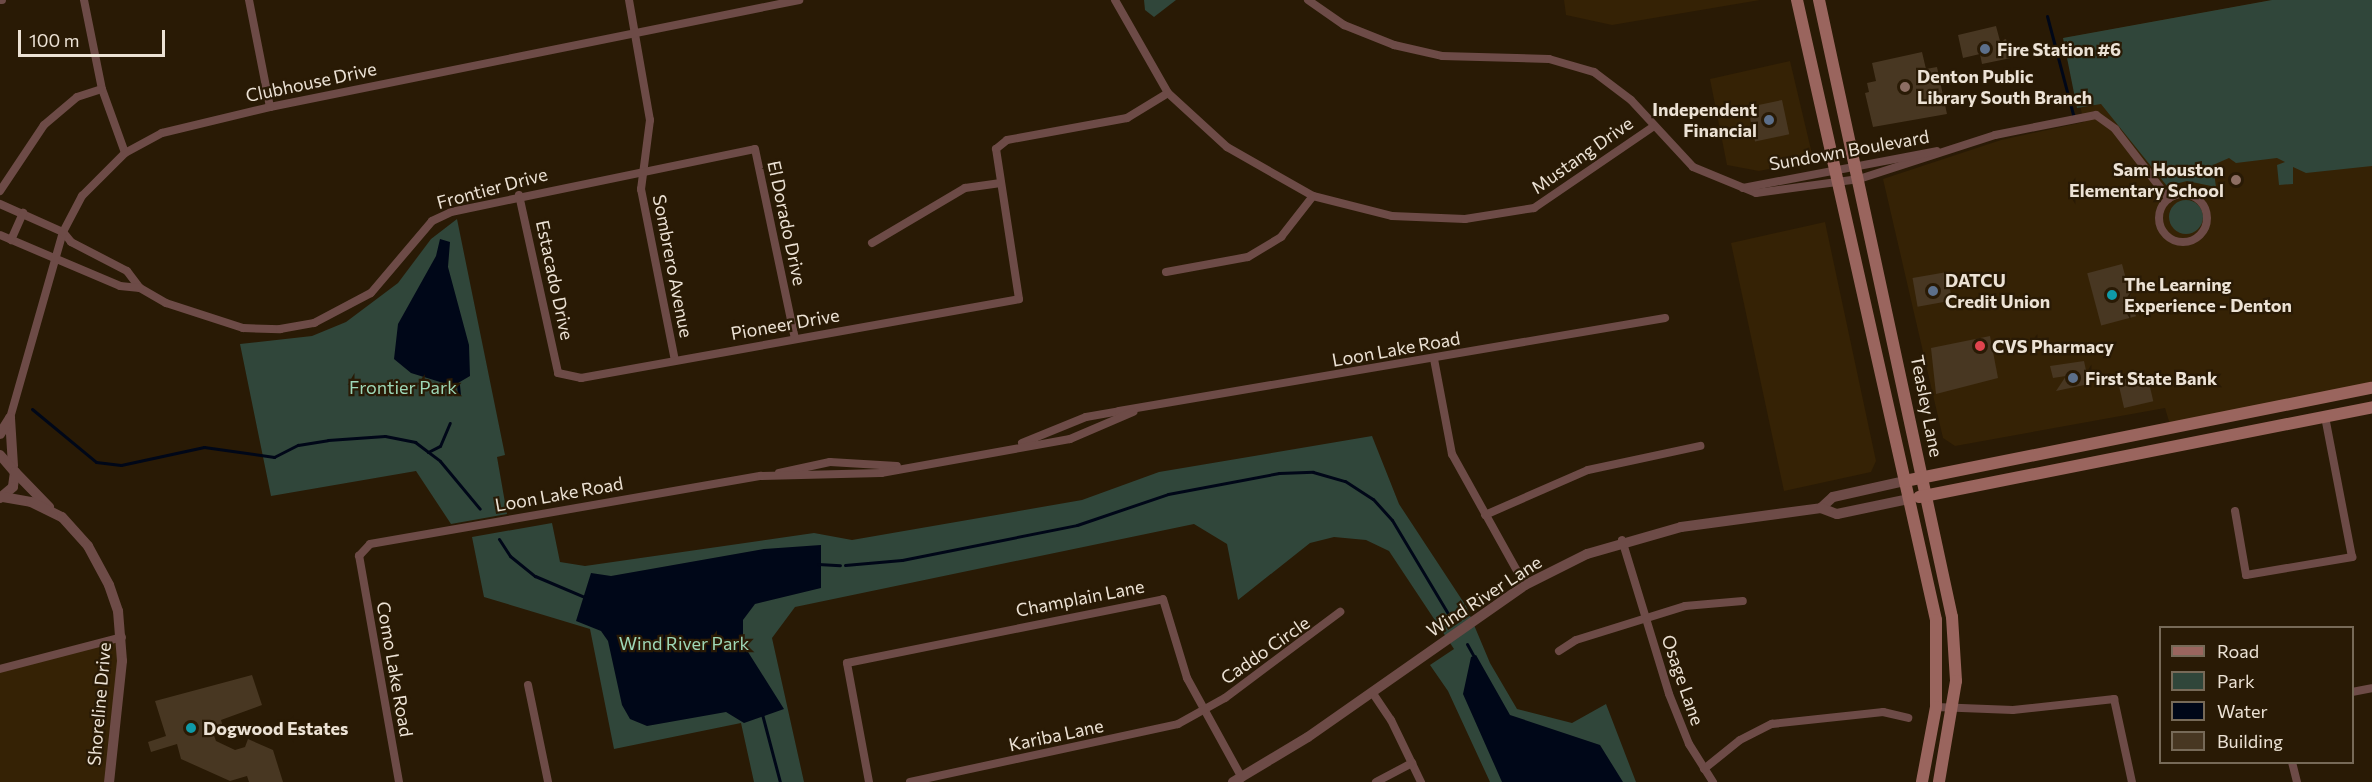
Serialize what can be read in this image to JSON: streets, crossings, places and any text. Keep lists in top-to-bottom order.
{
  "streets": {
    "main road": ["Teasley Lane"],
    "street": [
      "Clubhouse Drive",
      "Sundown Boulevard",
      "Mustang Drive",
      "Frontier Drive",
      "El Dorado Drive",
      "Sombrero Avenue",
      "Estacado Drive",
      "Pioneer Drive",
      "Loon Lake Road",
      "Wind River Lane",
      "Champlain Lane",
      "Caddo Circle",
      "Como Lake Road",
      "Osage Lane",
      "Shoreline Drive",
      "Kariba Lane"
    ]
  },
  "crossings": [
    ["Clubhouse Drive", "Frontier Drive"],
    ["Clubhouse Drive", "Sombrero Avenue"],
    ["Clubhouse Drive", "Shoreline Drive"],
    ["Sundown Boulevard", "Mustang Drive"],
    ["Sundown Boulevard", "Teasley Lane"],
    ["Frontier Drive", "El Dorado Drive"],
    ["Frontier Drive", "Sombrero Avenue"],
    ["Frontier Drive", "Estacado Drive"],
    ["El Dorado Drive", "Pioneer Drive"],
    ["Sombrero Avenue", "Pioneer Drive"],
    ["Estacado Drive", "Pioneer Drive"],
    ["Loon Lake Road", "Como Lake Road"],
    ["Teasley Lane", "Wind River Lane"],
    ["Wind River Lane", "Champlain Lane"],
    ["Wind River Lane", "Osage Lane"],
    ["Champlain Lane", "Caddo Circle"],
    ["Champlain Lane", "Kariba Lane"],
    ["Caddo Circle", "Kariba Lane"]
  ],
  "parks": ["Frontier Park", "Wind River Park"],
  "places": [
    "Fire Station #6",
    "Denton Public Library South Branch",
    "Independent Financial",
    "Sam Houston Elementary School",
    "DATCU Credit Union",
    "The Learning Experience - Denton",
    "CVS Pharmacy",
    "First State Bank",
    "Dogwood Estates"
  ],
  "legend": [
    "Road",
    "Park",
    "Water",
    "Building"
  ],
  "scale_bar": "100 m"
}
